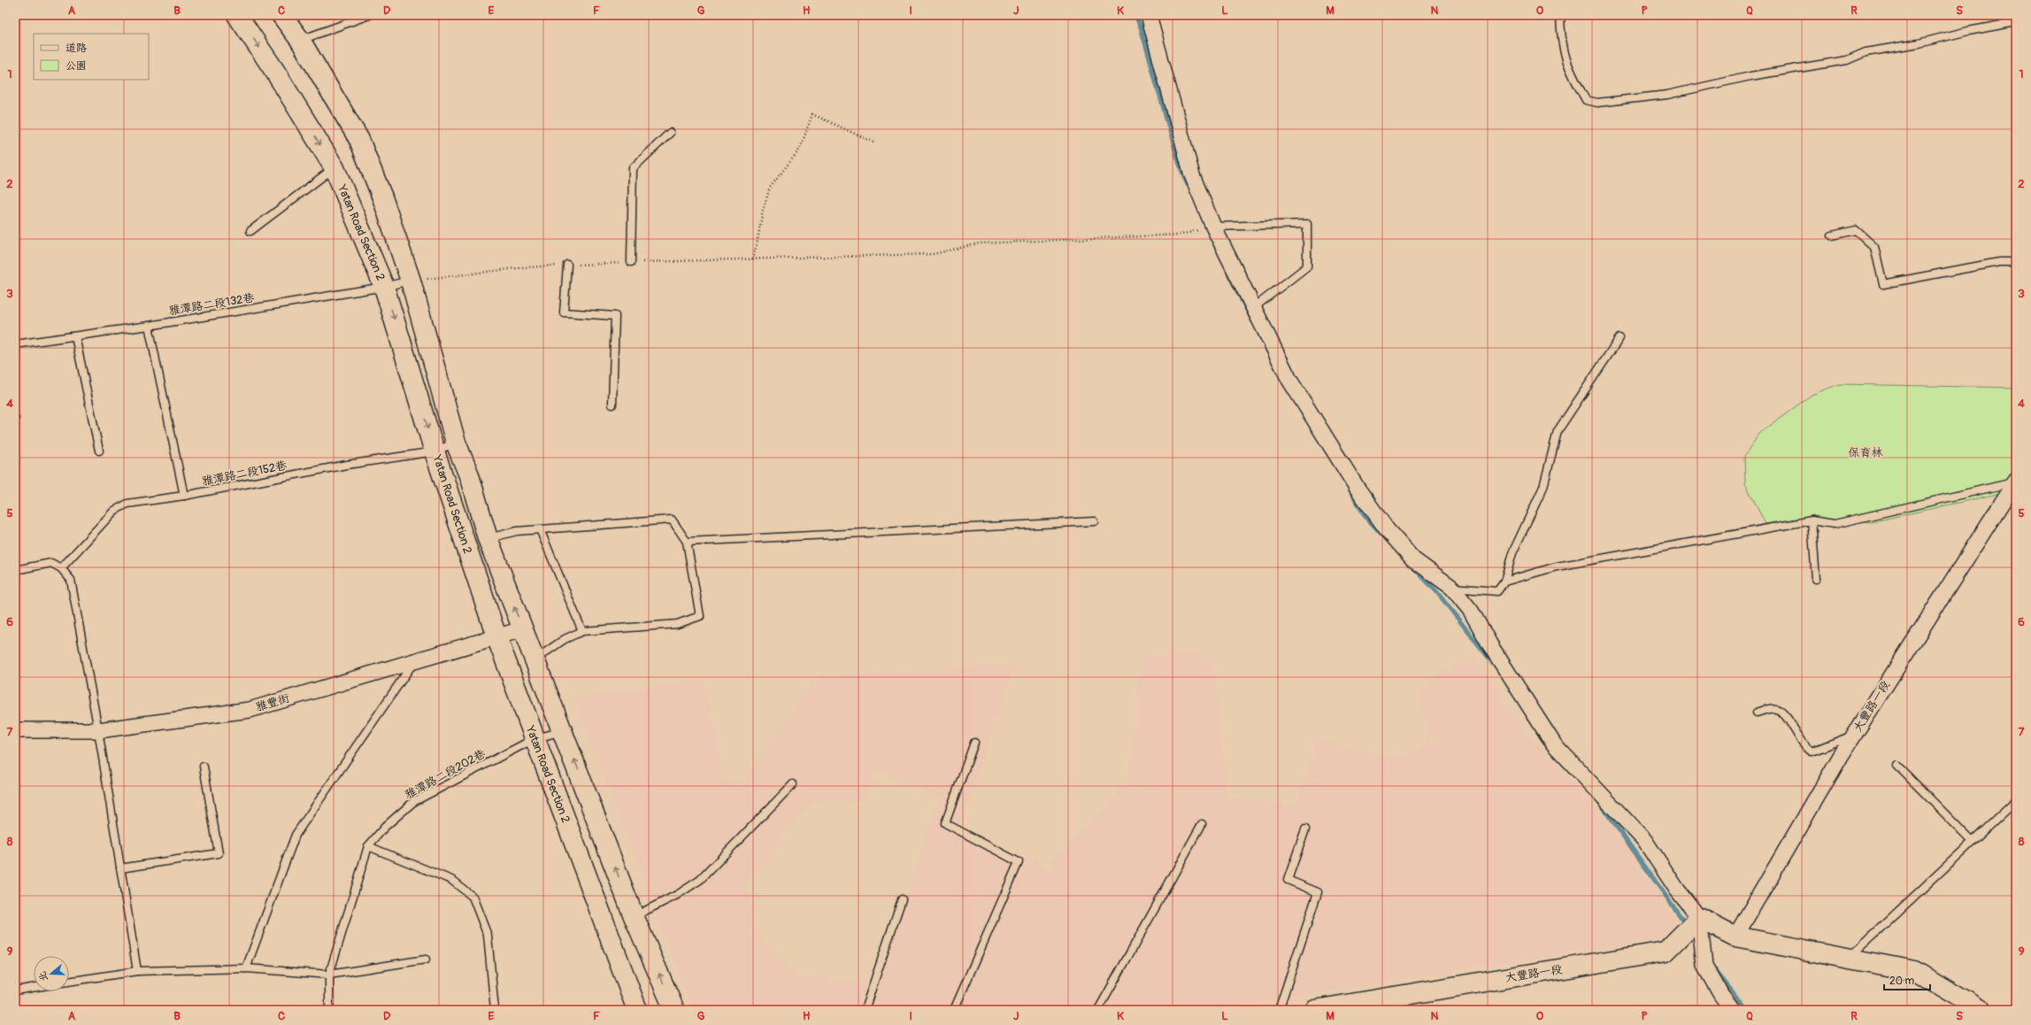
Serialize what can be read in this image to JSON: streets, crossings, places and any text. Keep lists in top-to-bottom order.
{
  "streets": {
    "street": ["Yatan Road Section 2", "雅豐街", "大豐路一段"],
    "lane": ["雅潭路二段132巷", "雅潭路二段152巷", "雅潭路二段202巷"]
  },
  "crossings": [
    ["Yatan Road Section 2", "雅潭路二段132巷"],
    ["Yatan Road Section 2", "雅潭路二段152巷"],
    ["Yatan Road Section 2", "雅豐街"],
    ["Yatan Road Section 2", "雅潭路二段202巷"]
  ],
  "parks": ["保育林"],
  "legend": ["道路", "公園"],
  "scale_bar": "20 m",
  "north": "left",
  "grid": {
    "columns": [
      "A",
      "B",
      "C",
      "D",
      "E",
      "F",
      "G",
      "H",
      "I",
      "J",
      "K",
      "L",
      "M",
      "N",
      "O",
      "P",
      "Q",
      "R",
      "S"
    ],
    "rows": [
      "1",
      "2",
      "3",
      "4",
      "5",
      "6",
      "7",
      "8",
      "9"
    ]
  }
}
